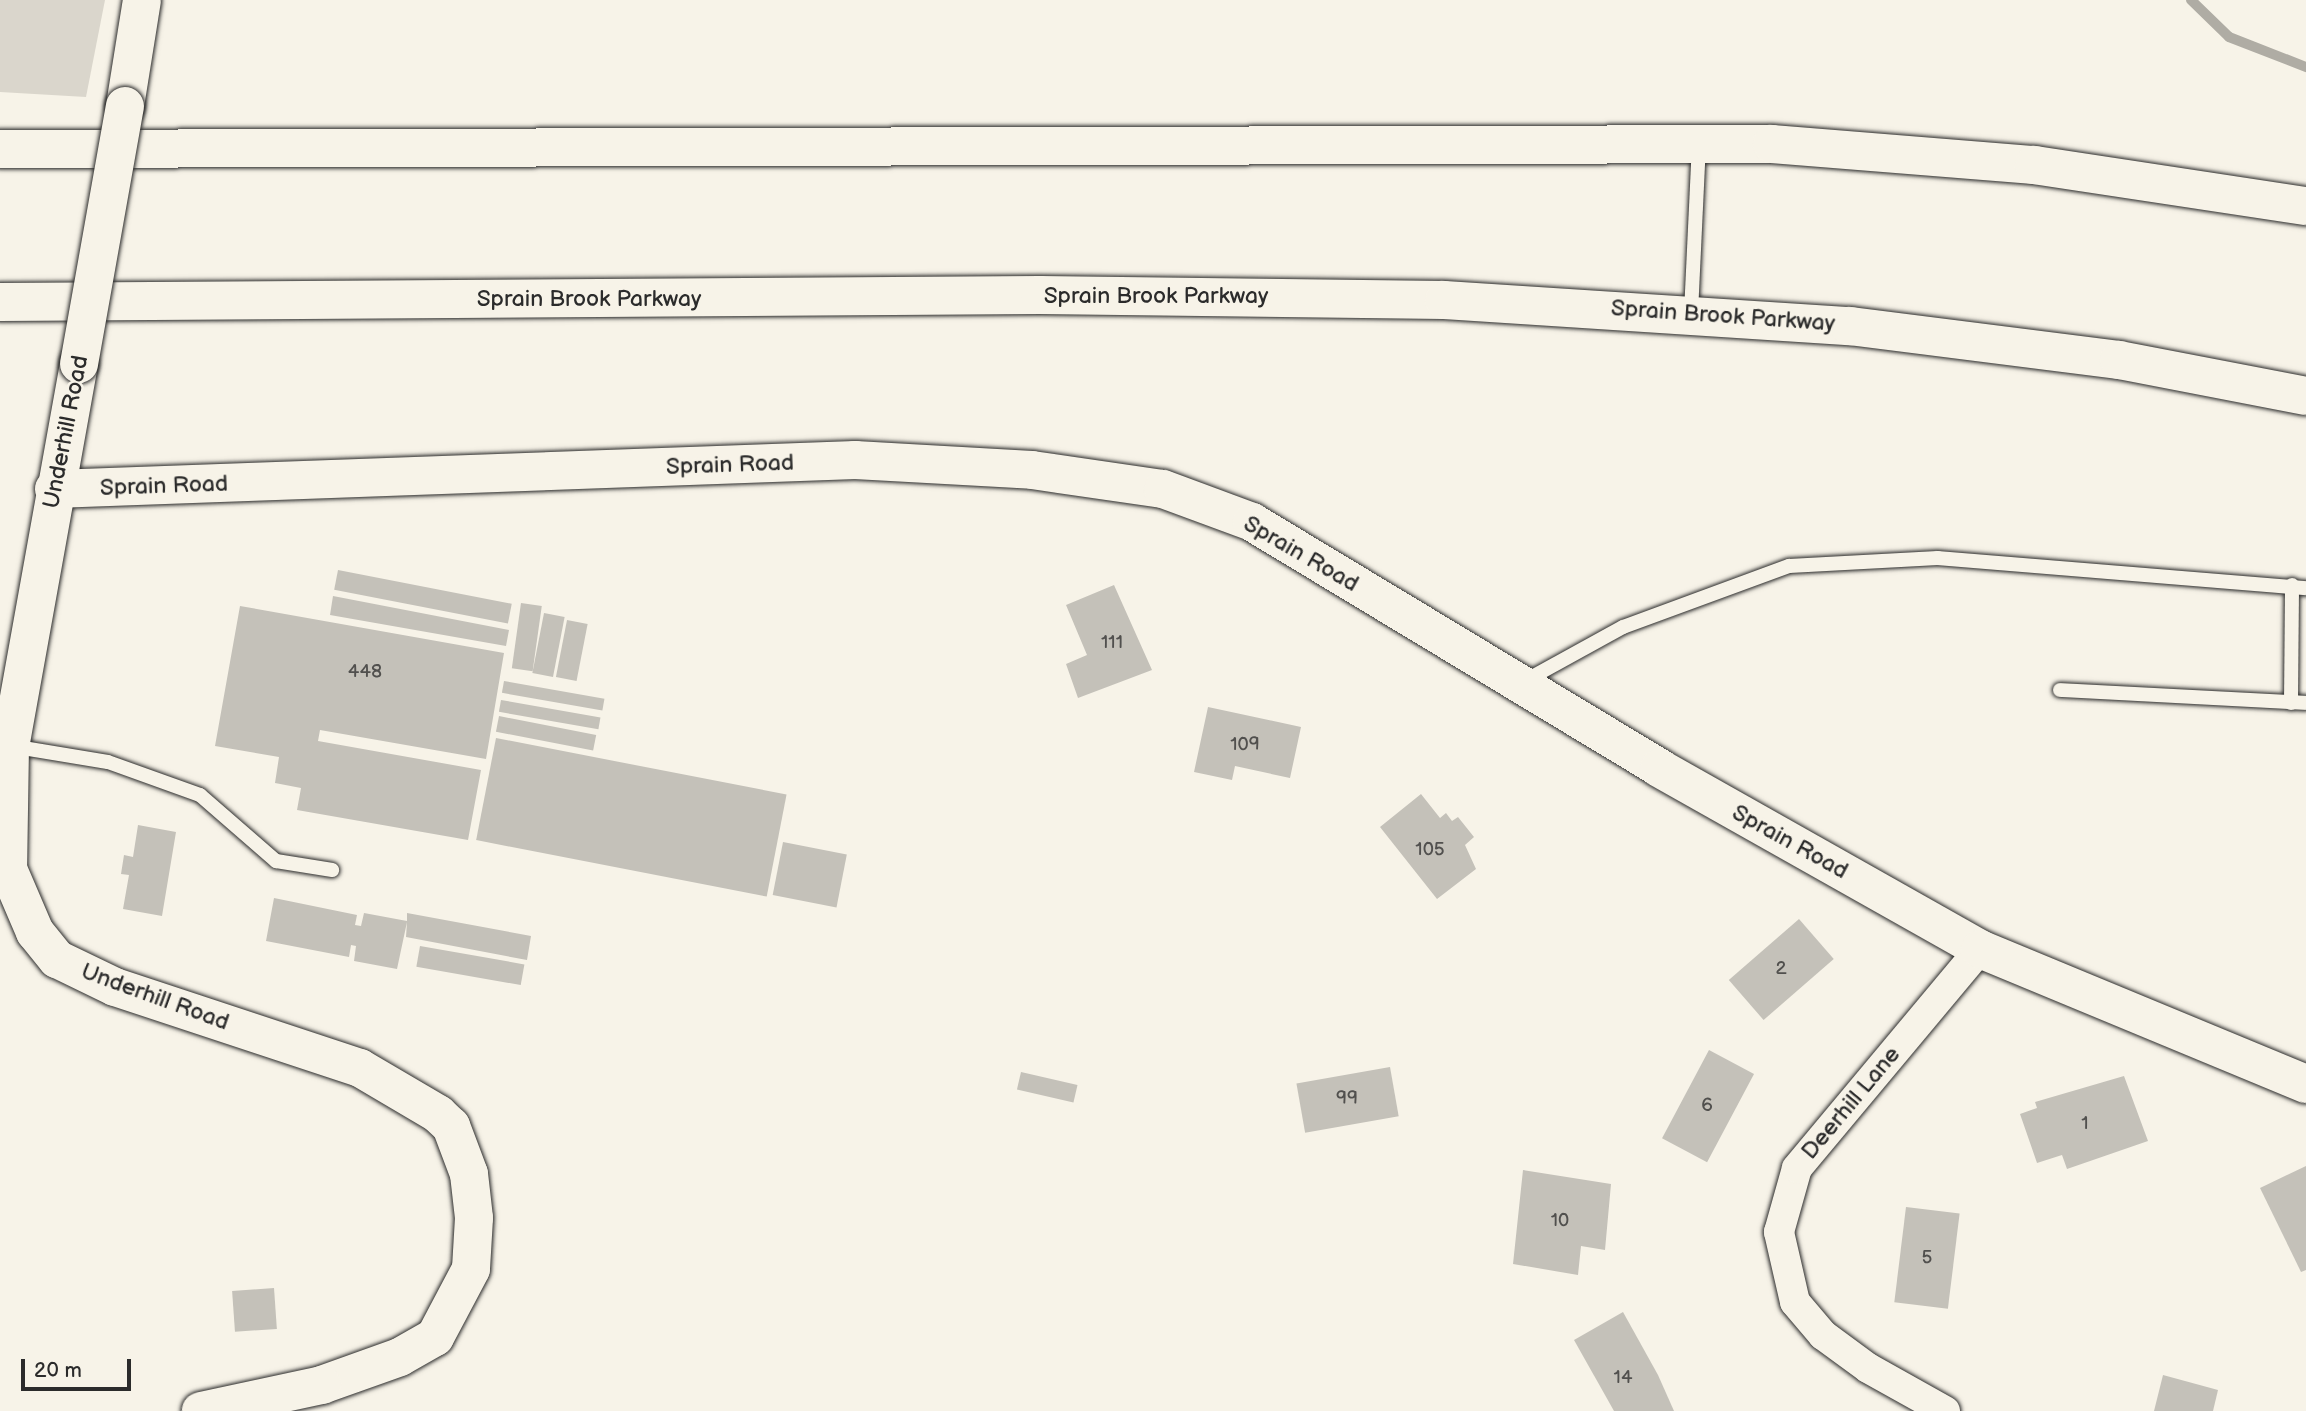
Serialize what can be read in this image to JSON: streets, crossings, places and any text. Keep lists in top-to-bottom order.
{
  "streets": {
    "main road": ["Sprain Brook Parkway", "Underhill Road", "Sprain Road"],
    "street": ["Deerhill Lane"]
  },
  "crossings": [
    ["Underhill Road", "Sprain Road"],
    ["Sprain Road", "Deerhill Lane"]
  ],
  "house_numbers": [
    "111",
    "448",
    "109",
    "105",
    "2",
    "99",
    "6",
    "1",
    "10",
    "5",
    "14"
  ],
  "scale_bar": "20 m"
}
